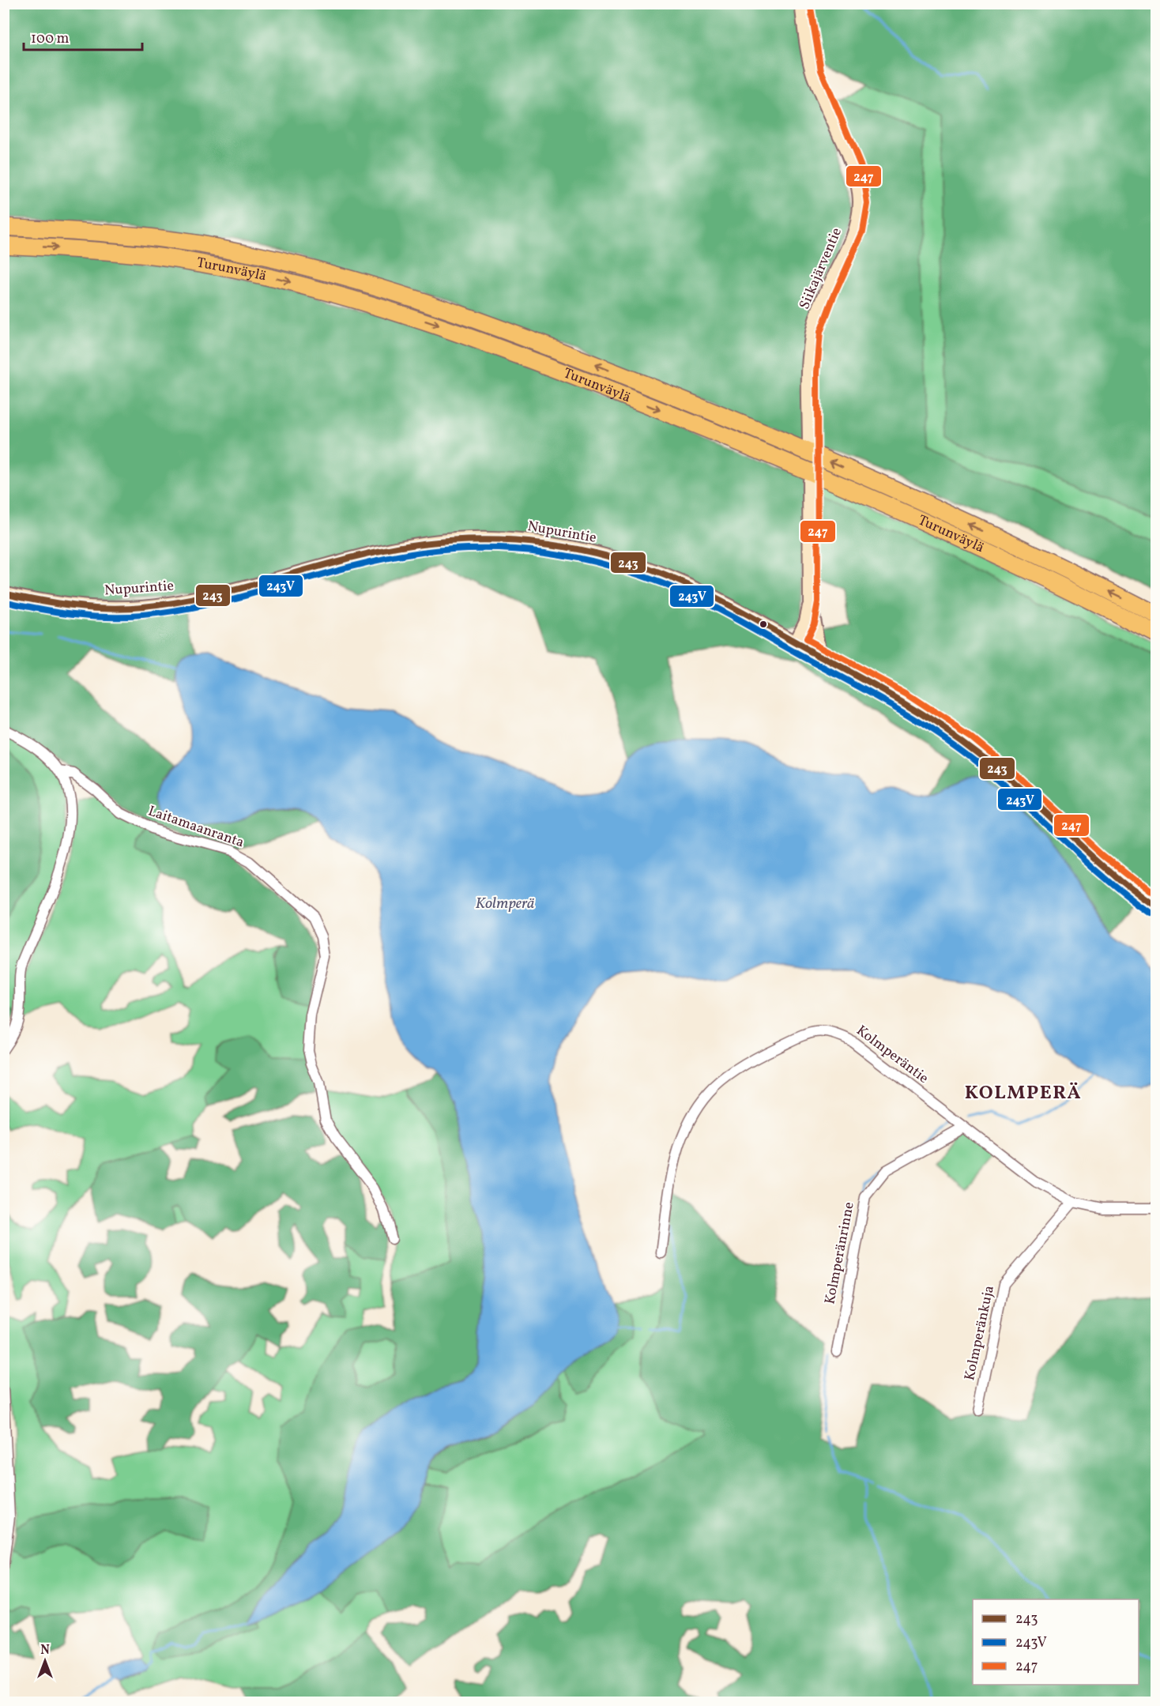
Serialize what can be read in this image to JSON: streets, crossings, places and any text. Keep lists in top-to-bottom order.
{
  "streets": {
    "highway": ["Turunväylä"],
    "main road": ["Siikajärventie", "Nupurintie"],
    "street": [
      "Laitamaanranta",
      "Kolmperäntie",
      "Kolmperänrinne",
      "Kolmperänkuja"
    ]
  },
  "crossings": [
    ["Kolmperäntie", "Kolmperänrinne"],
    ["Kolmperäntie", "Kolmperänkuja"]
  ],
  "districts": ["KOLMPERÄ"],
  "water": ["Kolmperä"],
  "lines": ["transit line 247", "transit line 243", "transit line 243V"],
  "legend": ["243", "243V", "247"],
  "scale_bar": "100 m",
  "north": "top"
}
